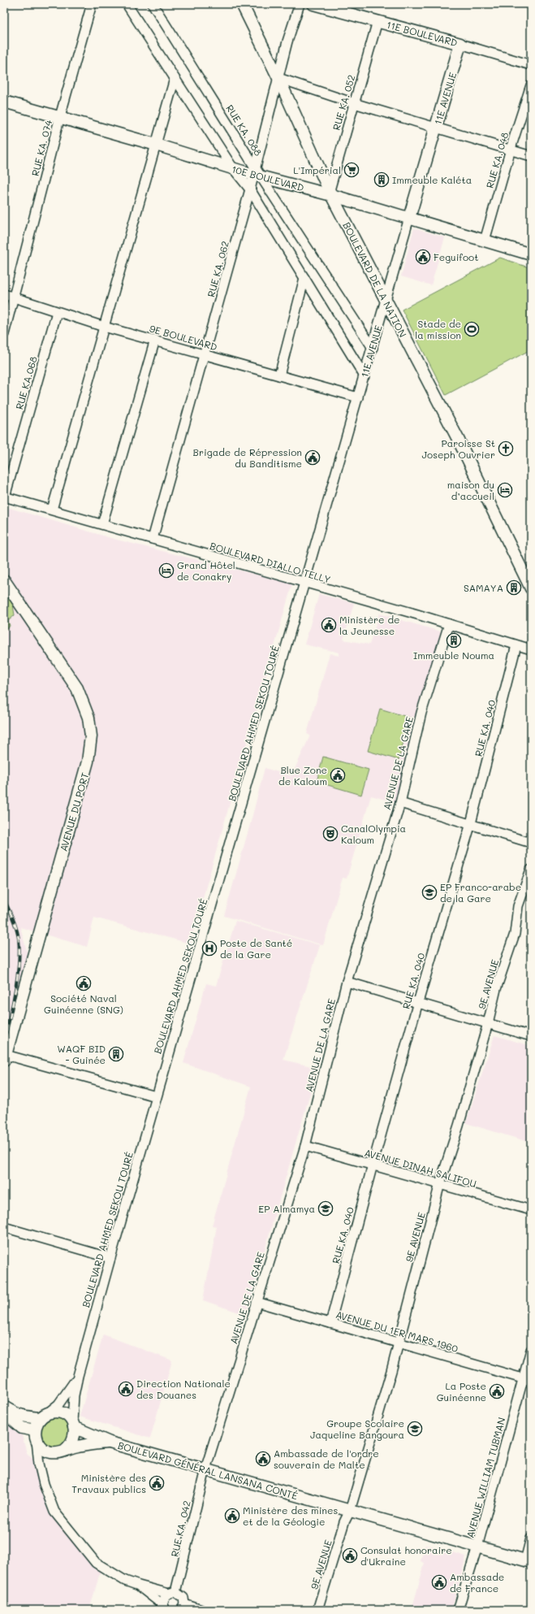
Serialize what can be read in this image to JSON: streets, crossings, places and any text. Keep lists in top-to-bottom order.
{
  "streets": {
    "main road": [
      "11E BOULEVARD",
      "11E AVENUE",
      "10E BOULEVARD",
      "BOULEVARD DE LA NATION",
      "AVENUE DU PORT",
      "BOULEVARD GÉNÉRAL LANSANA CONTÉ"
    ],
    "street": [
      "RUE KA. 052",
      "RUE KA. 088",
      "RUE KA. 074",
      "RUE KA. 048",
      "RUE KA. 062",
      "9E BOULEVARD",
      "RUE KA.068",
      "BOULEVARD DIALLO TELLY",
      "BOULEVARD AHMED SEKOU TOURÉ",
      "RUE KA. 040",
      "AVENUE DE LA GARE",
      "9E AVENUE",
      "AVENUE DINAH SALIFOU",
      "AVENUE DU 1ER MARS 1960",
      "AVENUE WILLIAM TUBMAN",
      "RUE KA. 042"
    ]
  },
  "crossings": [
    ["11E BOULEVARD", "11E AVENUE"],
    ["11E BOULEVARD", "RUE KA. 052"],
    ["11E AVENUE", "RUE KA. 088"],
    ["11E AVENUE", "10E BOULEVARD"],
    ["11E AVENUE", "BOULEVARD DE LA NATION"],
    ["11E AVENUE", "9E BOULEVARD"],
    ["11E AVENUE", "BOULEVARD DIALLO TELLY"],
    ["11E AVENUE", "BOULEVARD AHMED SEKOU TOURÉ"],
    ["RUE KA. 052", "10E BOULEVARD"],
    ["RUE KA. 052", "BOULEVARD DE LA NATION"],
    ["RUE KA. 088", "10E BOULEVARD"],
    ["RUE KA. 088", "RUE KA. 062"],
    ["RUE KA. 074", "10E BOULEVARD"],
    ["RUE KA. 074", "9E BOULEVARD"],
    ["RUE KA. 048", "10E BOULEVARD"],
    ["10E BOULEVARD", "RUE KA. 062"],
    ["10E BOULEVARD", "BOULEVARD DE LA NATION"],
    ["RUE KA. 062", "BOULEVARD DE LA NATION"],
    ["RUE KA. 062", "9E BOULEVARD"],
    ["RUE KA. 062", "BOULEVARD DIALLO TELLY"],
    ["9E BOULEVARD", "RUE KA.068"],
    ["RUE KA.068", "BOULEVARD DIALLO TELLY"],
    ["BOULEVARD DIALLO TELLY", "BOULEVARD AHMED SEKOU TOURÉ"],
    ["BOULEVARD DIALLO TELLY", "RUE KA. 040"],
    ["BOULEVARD DIALLO TELLY", "AVENUE DE LA GARE"],
    ["BOULEVARD AHMED SEKOU TOURÉ", "BOULEVARD GÉNÉRAL LANSANA CONTÉ"],
    ["RUE KA. 040", "AVENUE DINAH SALIFOU"],
    ["RUE KA. 040", "AVENUE DU 1ER MARS 1960"],
    ["AVENUE DE LA GARE", "AVENUE DINAH SALIFOU"],
    ["AVENUE DE LA GARE", "AVENUE DU 1ER MARS 1960"],
    ["AVENUE DE LA GARE", "BOULEVARD GÉNÉRAL LANSANA CONTÉ"],
    ["AVENUE DE LA GARE", "RUE KA. 042"],
    ["9E AVENUE", "AVENUE DINAH SALIFOU"],
    ["9E AVENUE", "AVENUE DU 1ER MARS 1960"],
    ["9E AVENUE", "BOULEVARD GÉNÉRAL LANSANA CONTÉ"],
    ["AVENUE DU 1ER MARS 1960", "AVENUE WILLIAM TUBMAN"],
    ["BOULEVARD GÉNÉRAL LANSANA CONTÉ", "AVENUE WILLIAM TUBMAN"],
    ["BOULEVARD GÉNÉRAL LANSANA CONTÉ", "RUE KA. 042"]
  ],
  "places": {
    "supermarket": ["L'Impérial"],
    "building": [
      "Immeuble Kaléta",
      "SAMAYA",
      "Immeuble Nouma",
      "WAQF BID - Guinée"
    ],
    "public building": [
      "Feguifoot",
      "Brigade de Répression du Banditisme",
      "Ministère de la Jeunesse",
      "Blue Zone de Kaloum",
      "Société Naval Guinéenne (SNG)",
      "Direction Nationale des Douanes",
      "La Poste Guinéenne",
      "Ambassade de l'ordre souverain de Malte",
      "Ministère des Travaux publics",
      "Ministère des mines et de la Géologie",
      "Consulat honoraire d'Ukraine",
      "Ambassade de France"
    ],
    "sports": ["Stade de la mission"],
    "church": ["Paroisse St Joseph Ouvrier"],
    "hotel": ["maison du d’accueil", "Grand Hôtel de Conakry"],
    "theatre": ["CanalOlympia Kaloum"],
    "school or university": ["EP Franco-arabe de la Gare", "EP Almamya", "Groupe Scolaire Jaqueline Bangoura"],
    "hospital": ["Poste de Santé de la Gare"]
  }
}
